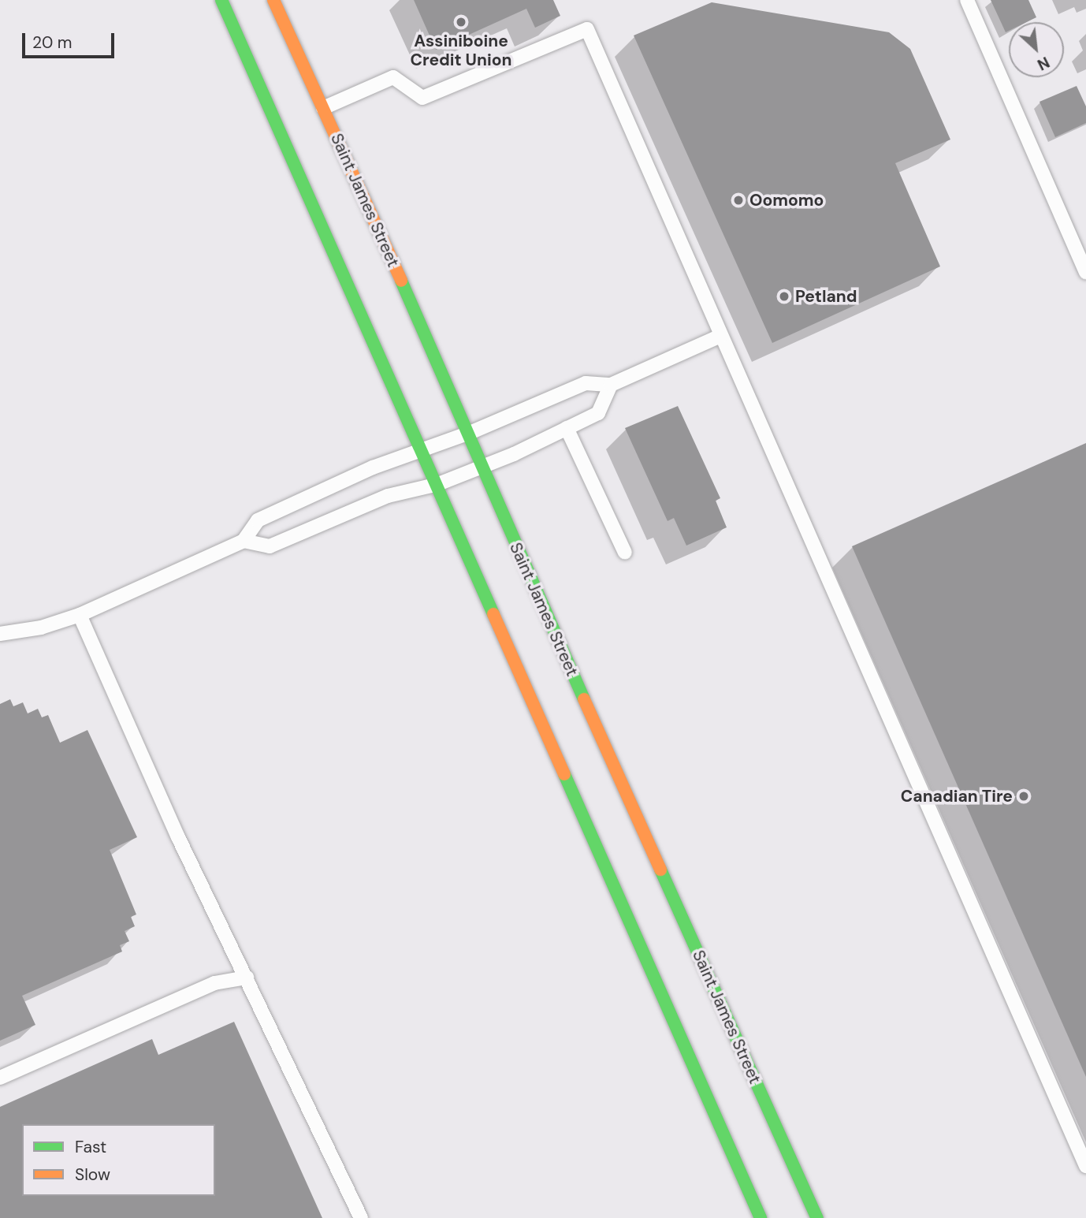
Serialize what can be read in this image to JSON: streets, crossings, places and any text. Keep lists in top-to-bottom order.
{
  "streets": {
    "main road": ["Saint James Street"]
  },
  "places": [
    "Assiniboine Credit Union",
    "Oomomo",
    "Petland",
    "Canadian Tire"
  ],
  "legend": ["Fast", "Slow"],
  "scale_bar": "20 m",
  "north": "bottom right"
}
